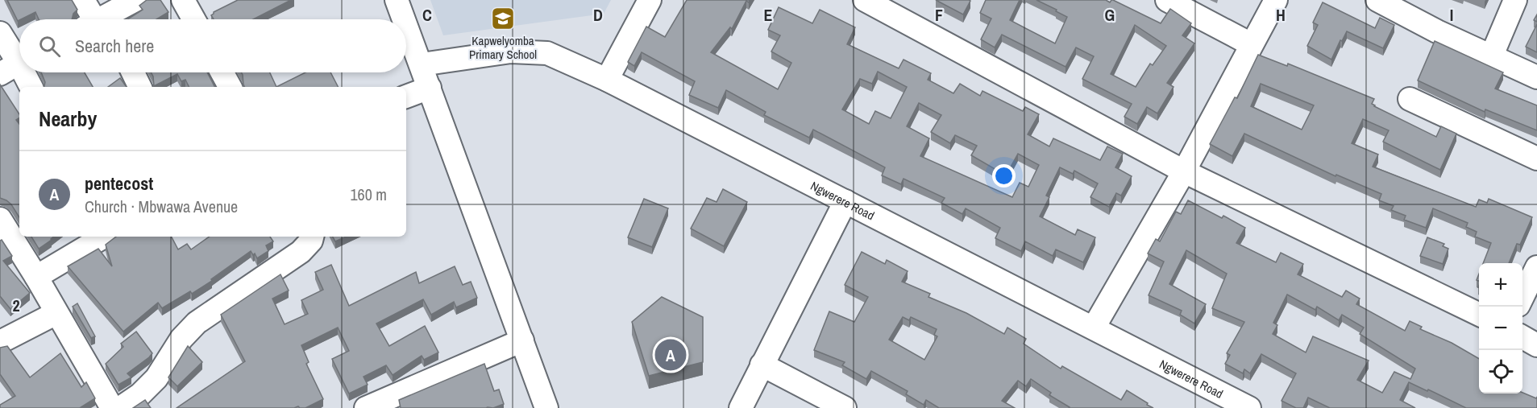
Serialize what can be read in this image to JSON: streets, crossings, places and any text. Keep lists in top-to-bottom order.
{
  "streets": {
    "street": ["Ngwerere Road"]
  },
  "places": {
    "school or university": ["Kapwelyomba Primary School"]
  },
  "page": {
    "search": "Search here",
    "heading": "Nearby",
    "list": [
      {
        "mark": "A",
        "name": "pentecost",
        "note": "Church · Mbwawa Avenue",
        "value": "160 m"
      }
    ],
    "map_buttons": ["+", "−"],
    "pins": "A"
  },
  "grid": {
    "columns": [
      "C",
      "D",
      "E",
      "F",
      "G",
      "H",
      "I"
    ],
    "rows": ["2"]
  }
}
